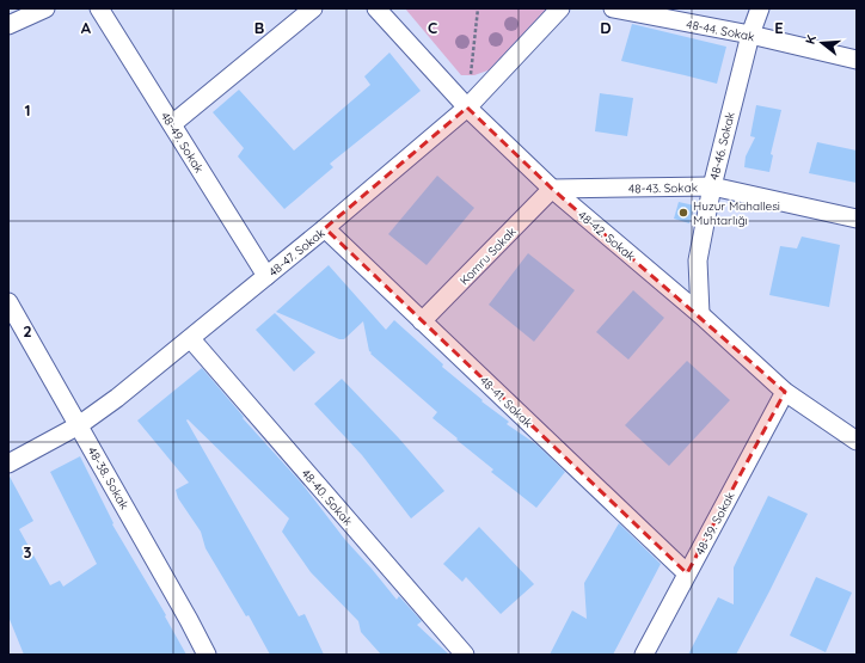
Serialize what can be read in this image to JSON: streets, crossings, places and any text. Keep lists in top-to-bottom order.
{
  "streets": {
    "street": [
      "48-44. Sokak",
      "48-49. Sokak",
      "48-46. Sokak",
      "48-43. Sokak",
      "48-42. Sokak",
      "48-47. Sokak",
      "Komru Sokak",
      "48-41. Sokak",
      "48-38. Sokak",
      "48-40. Sokak",
      "48-39. Sokak"
    ]
  },
  "crossings": [
    ["48-44. Sokak", "48-46. Sokak"],
    ["48-49. Sokak", "48-47. Sokak"],
    ["48-46. Sokak", "48-43. Sokak"],
    ["48-46. Sokak", "48-42. Sokak"],
    ["48-43. Sokak", "48-42. Sokak"],
    ["48-43. Sokak", "Komru Sokak"],
    ["48-42. Sokak", "48-47. Sokak"],
    ["48-42. Sokak", "Komru Sokak"],
    ["48-42. Sokak", "48-39. Sokak"],
    ["48-47. Sokak", "48-41. Sokak"],
    ["48-47. Sokak", "48-38. Sokak"],
    ["48-47. Sokak", "48-40. Sokak"],
    ["Komru Sokak", "48-41. Sokak"],
    ["48-41. Sokak", "48-39. Sokak"]
  ],
  "places": ["Huzur Mahallesi Muhtarlığı"],
  "north": "left",
  "grid": {
    "columns": [
      "A",
      "B",
      "C",
      "D",
      "E"
    ],
    "rows": ["1", "2", "3"]
  }
}
